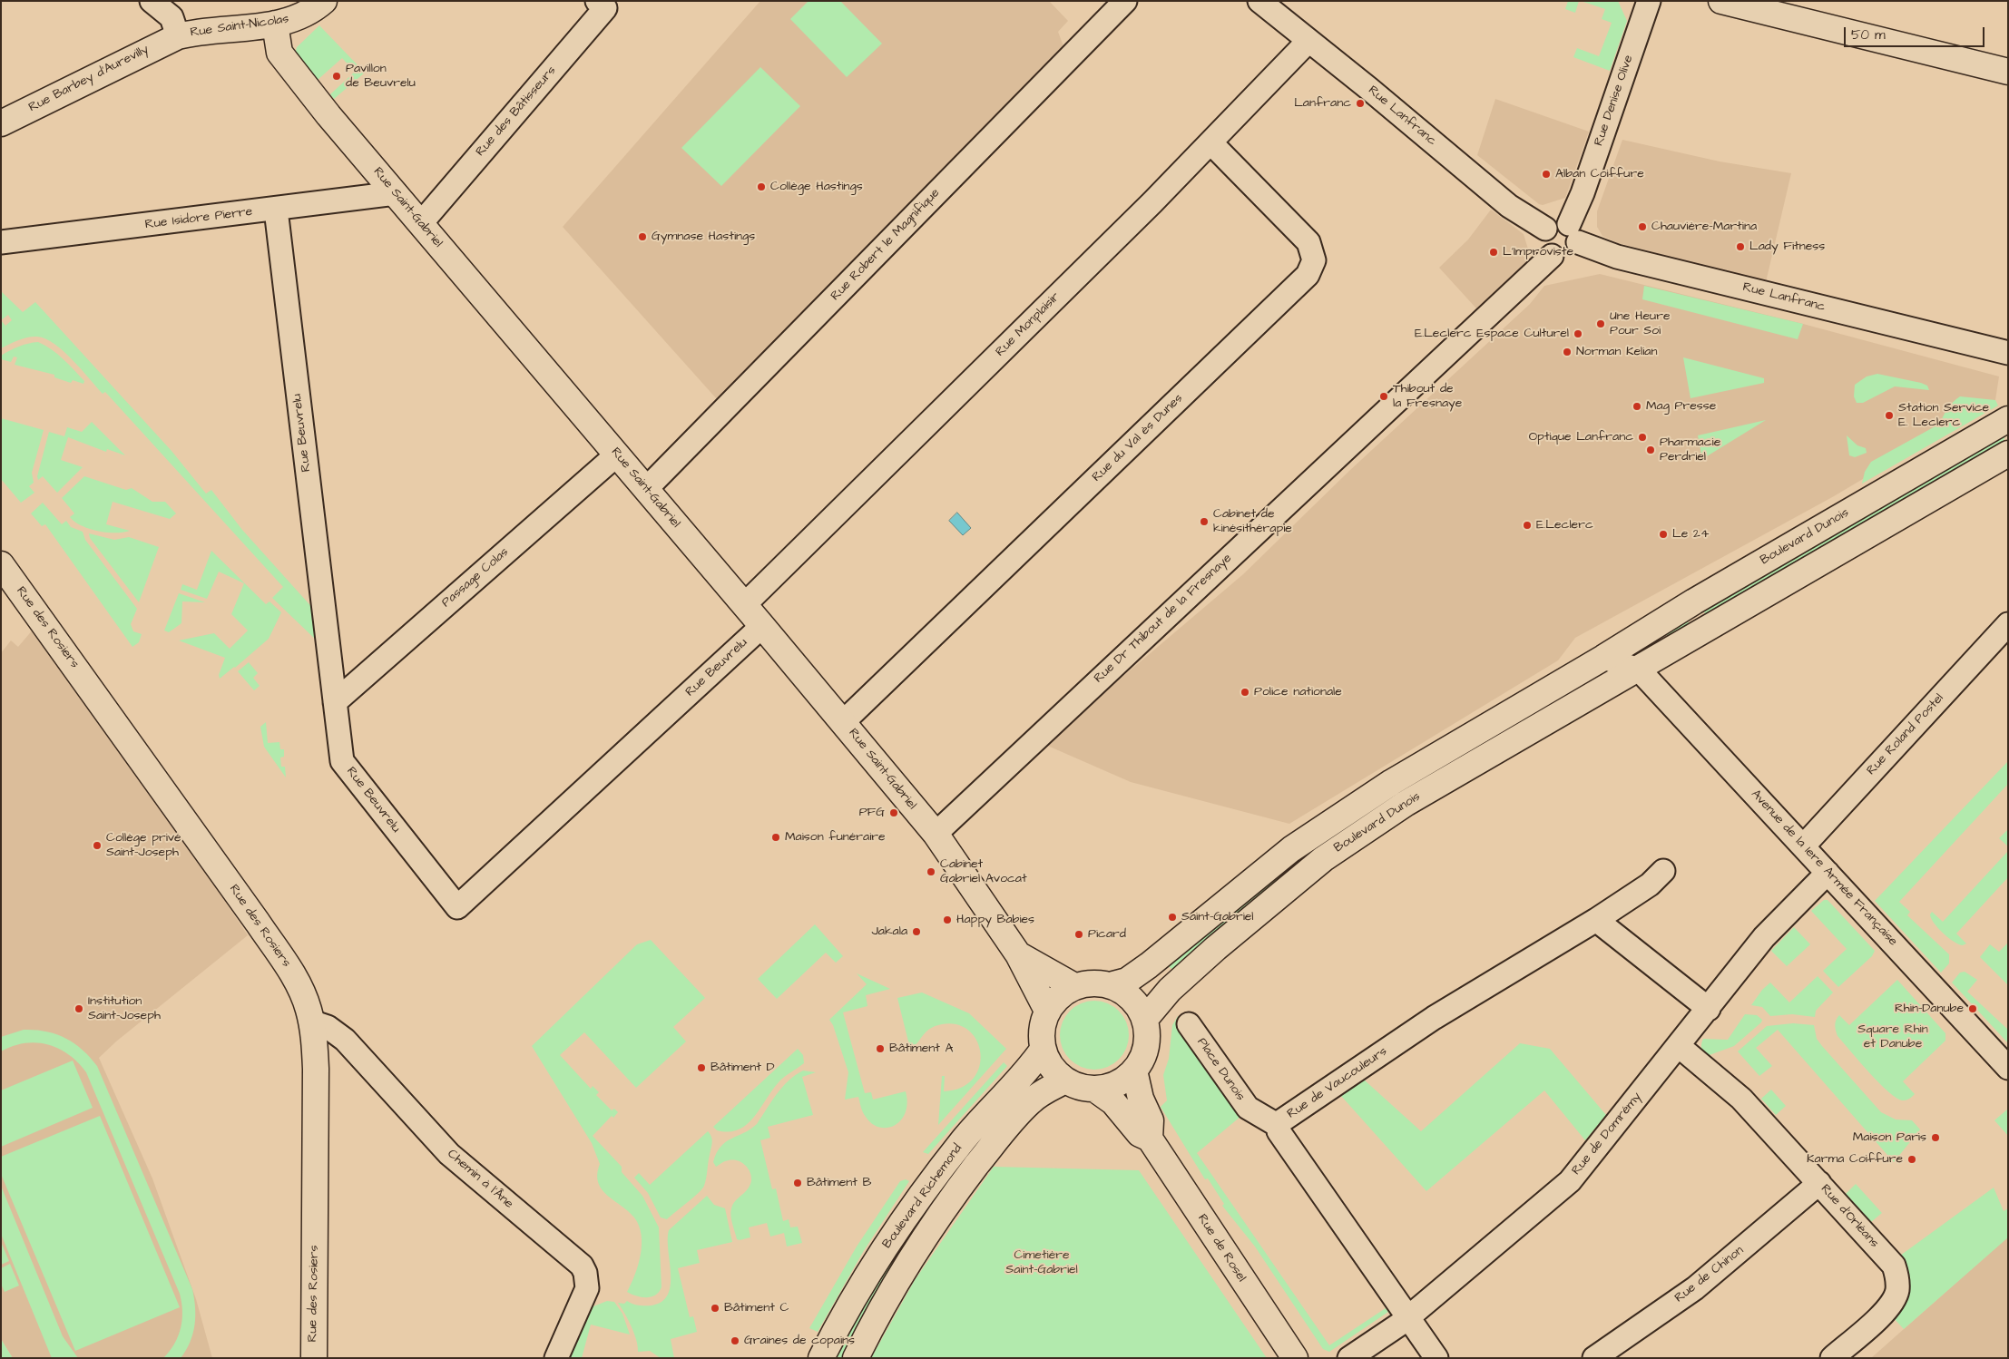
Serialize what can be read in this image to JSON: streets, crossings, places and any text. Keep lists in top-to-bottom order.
{
  "streets": {
    "street": [
      "Rue Saint-Nicolas",
      "Rue Barbey d'Aurevilly",
      "Rue Denise Olive",
      "Rue des Bâtisseurs",
      "Rue Lanfranc",
      "Rue Saint-Gabriel",
      "Rue Isidore Pierre",
      "Rue Robert le Magnifique",
      "Rue Monplaisir",
      "Rue Beuvrelu",
      "Rue du Val ès Dunes",
      "Boulevard Dunois",
      "Passage Colas",
      "Rue Dr Thibout de la Fresnaye",
      "Rue des Rosiers",
      "Rue Roland Postel",
      "Avenue de la 1ere Armée Française",
      "Place Dunois",
      "Rue de Vaucouleurs",
      "Rue de Domrémy",
      "Chemin à l'Âne",
      "Boulevard Richemond",
      "Rue d'Orléans",
      "Rue de Rosel",
      "Rue de Chinon"
    ]
  },
  "crossings": [
    ["Rue Saint-Nicolas", "Rue Barbey d'Aurevilly"],
    ["Rue Saint-Nicolas", "Rue Saint-Gabriel"],
    ["Rue Denise Olive", "Rue Lanfranc"],
    ["Rue Denise Olive", "Rue Dr Thibout de la Fresnaye"],
    ["Rue des Bâtisseurs", "Rue Saint-Gabriel"],
    ["Rue Lanfranc", "Rue Monplaisir"],
    ["Rue Lanfranc", "Rue Dr Thibout de la Fresnaye"],
    ["Rue Saint-Gabriel", "Rue Isidore Pierre"],
    ["Rue Saint-Gabriel", "Rue Robert le Magnifique"],
    ["Rue Saint-Gabriel", "Rue Monplaisir"],
    ["Rue Saint-Gabriel", "Rue Beuvrelu"],
    ["Rue Saint-Gabriel", "Rue du Val ès Dunes"],
    ["Rue Saint-Gabriel", "Boulevard Dunois"],
    ["Rue Saint-Gabriel", "Passage Colas"],
    ["Rue Saint-Gabriel", "Rue Dr Thibout de la Fresnaye"],
    ["Rue Saint-Gabriel", "Boulevard Richemond"],
    ["Rue Saint-Gabriel", "Rue de Rosel"],
    ["Rue Isidore Pierre", "Rue Beuvrelu"],
    ["Rue Monplaisir", "Rue du Val ès Dunes"],
    ["Rue Beuvrelu", "Passage Colas"],
    ["Boulevard Dunois", "Avenue de la 1ere Armée Française"],
    ["Boulevard Dunois", "Boulevard Richemond"],
    ["Boulevard Dunois", "Rue de Rosel"],
    ["Rue des Rosiers", "Chemin à l'Âne"],
    ["Rue Roland Postel", "Avenue de la 1ere Armée Française"],
    ["Avenue de la 1ere Armée Française", "Rue de Domrémy"],
    ["Place Dunois", "Rue de Vaucouleurs"],
    ["Rue de Vaucouleurs", "Rue de Domrémy"],
    ["Rue de Domrémy", "Rue d'Orléans"],
    ["Boulevard Richemond", "Rue de Rosel"],
    ["Rue d'Orléans", "Rue de Chinon"]
  ],
  "parks": ["Square Rhin et Danube", "Cimetière Saint-Gabriel"],
  "places": [
    "Pavillon de Beuvrelu",
    "Lanfranc",
    "Alban Coiffure",
    "Collège Hastings",
    "Chauvière-Martina",
    "Gymnase Hastings",
    "Lady Fitness",
    "L'Improviste",
    "Une Heure Pour Soi",
    "E.Leclerc Espace Culturel",
    "Norman Kelian",
    "Thibout de la Fresnaye",
    "Mag Presse",
    "Station Service E. Leclerc",
    "Optique Lanfranc",
    "Pharmacie Perdriel",
    "Cabinet de kinésithérapie",
    "E.Leclerc",
    "Le 24",
    "Police nationale",
    "PFG",
    "Maison funéraire",
    "Collège privé Saint-Joseph",
    "Cabinet Gabriel Avocat",
    "Saint-Gabriel",
    "Happy Babies",
    "Jakala",
    "Picard",
    "Institution Saint-Joseph",
    "Rhin-Danube",
    "Bâtiment A",
    "Bâtiment D",
    "Maison Paris",
    "Karma Coiffure",
    "Bâtiment B",
    "Bâtiment C",
    "Graines de copains"
  ],
  "scale_bar": "50 m"
}
